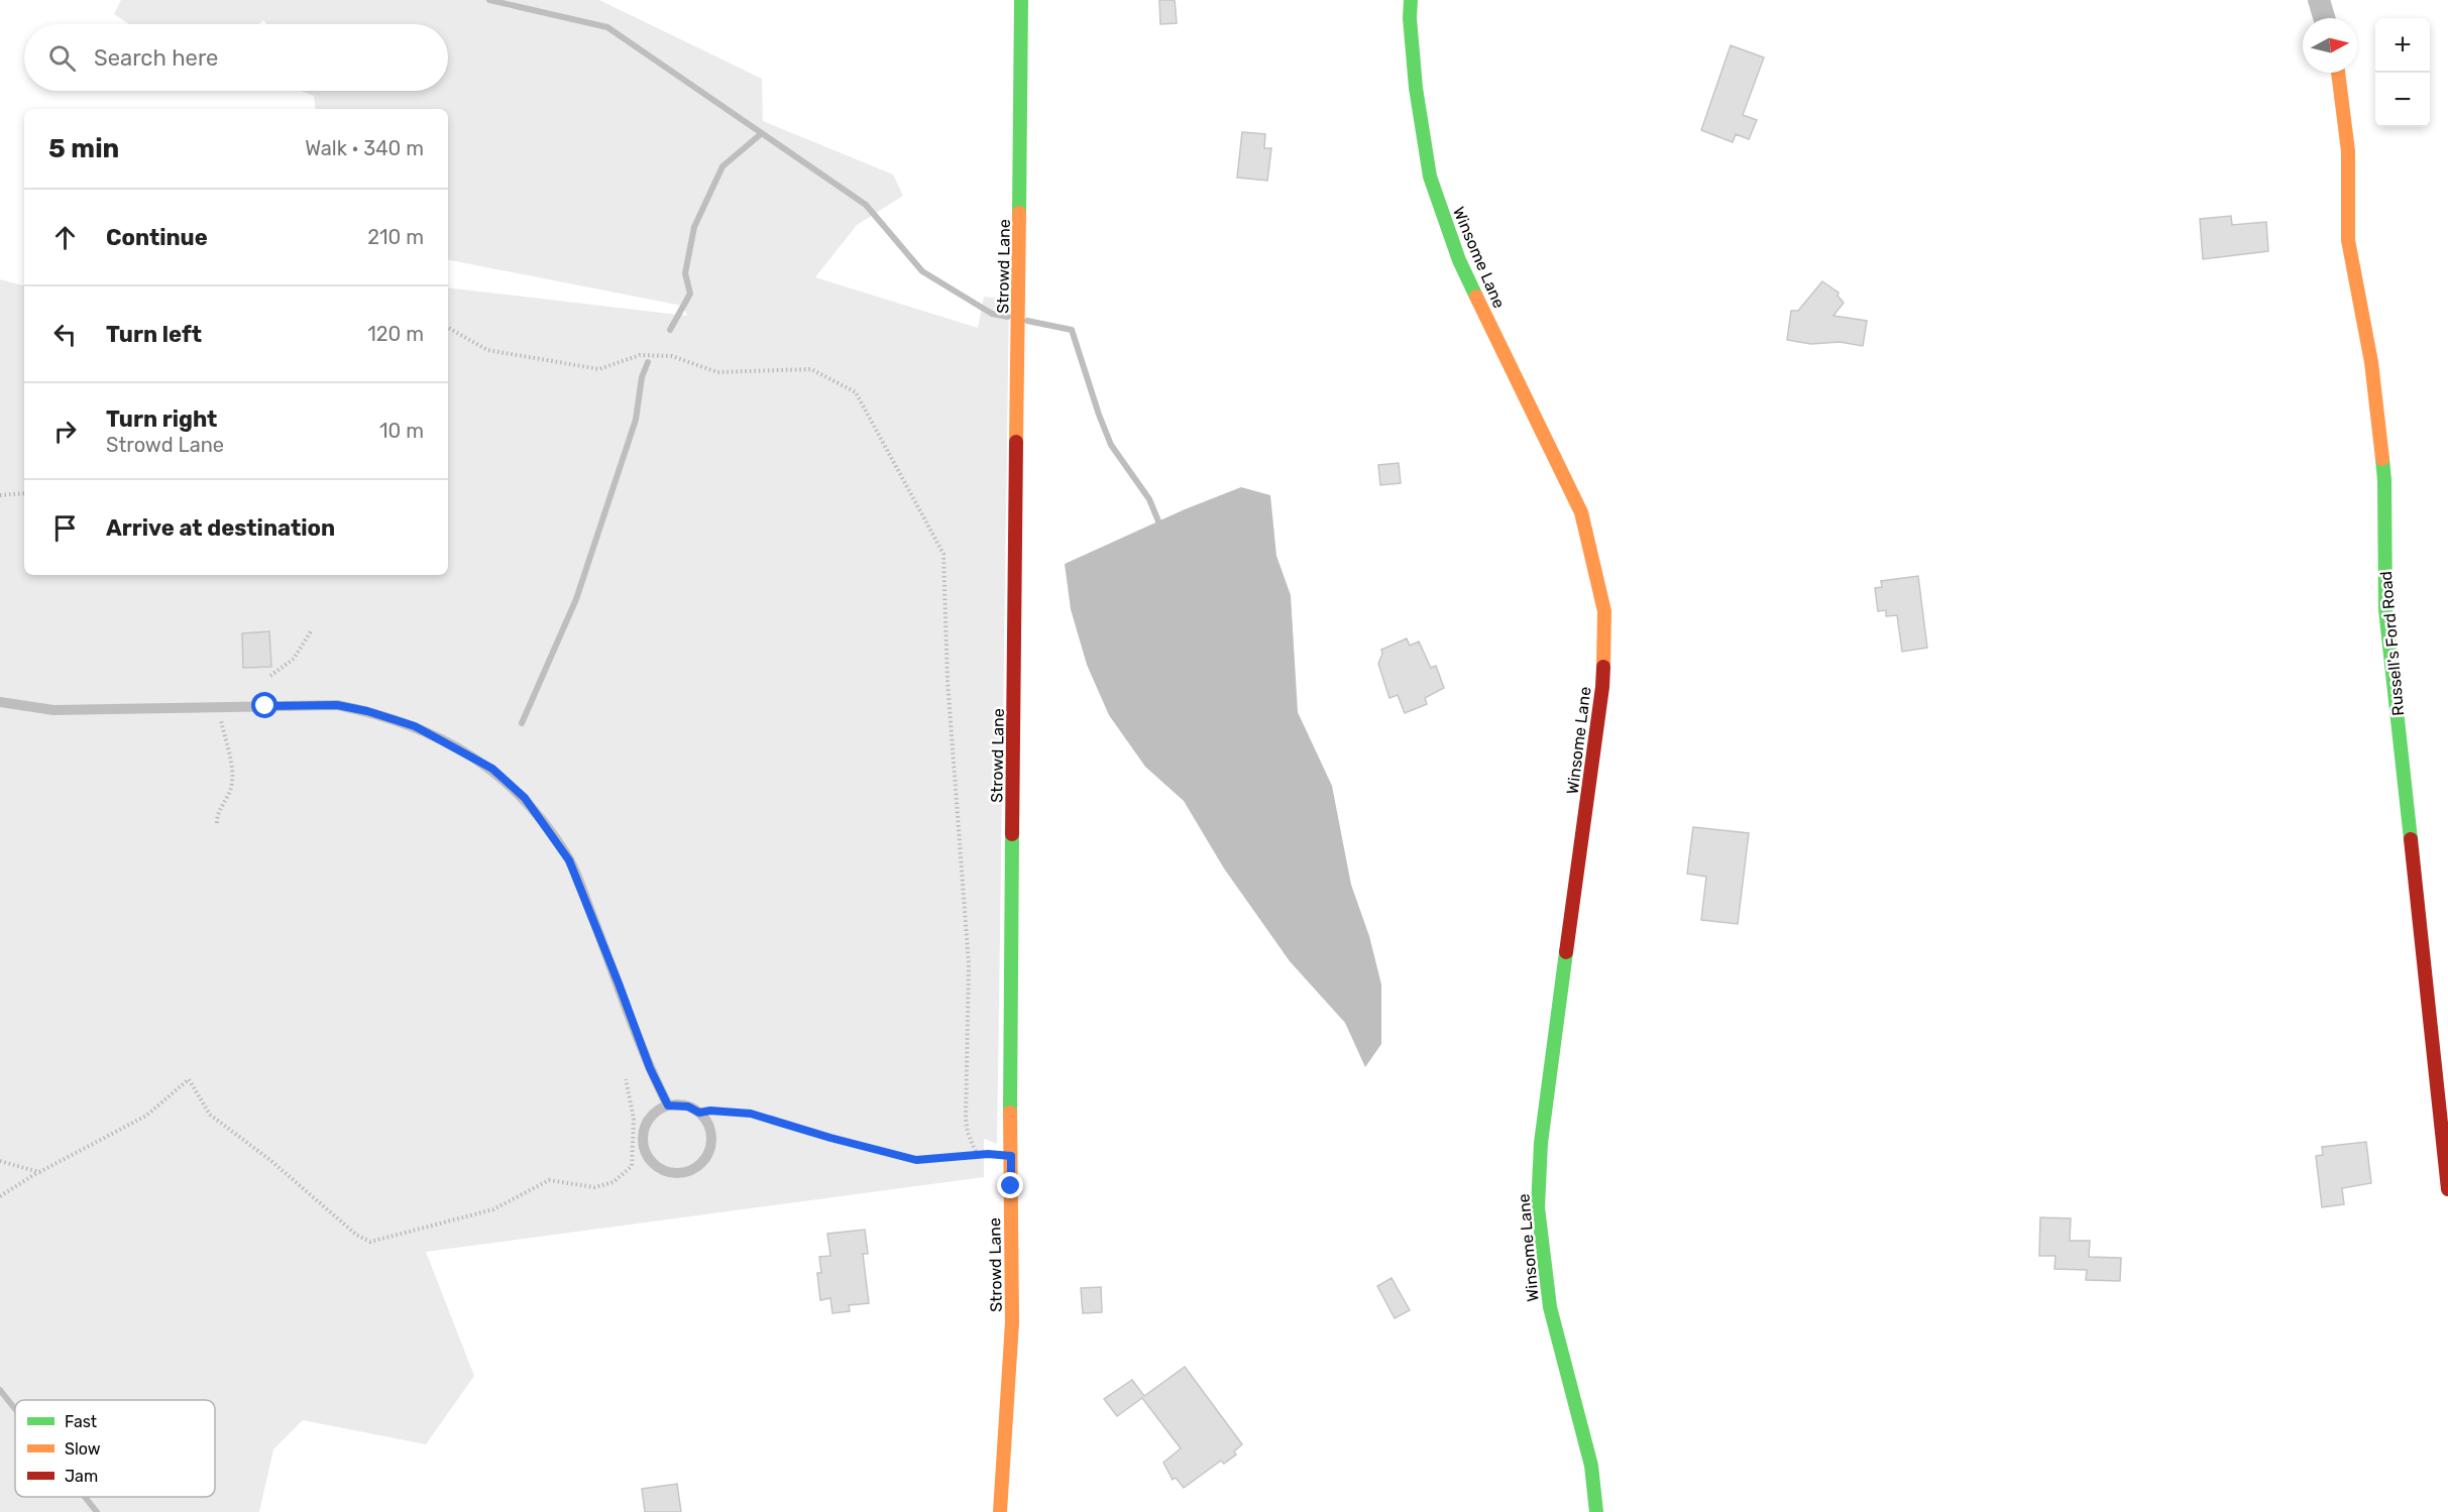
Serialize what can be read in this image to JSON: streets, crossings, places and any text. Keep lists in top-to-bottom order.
{
  "streets": {
    "street": ["Winsome Lane", "Strowd Lane", "Russell's Ford Road"]
  },
  "legend": ["Fast", "Slow", "Jam"],
  "north": "right",
  "page": {
    "map_buttons": ["+", "−"],
    "search": "Search here",
    "heading": ["5 min", "Walk · 340 m"],
    "list": [
      ["Continue", "210 m"],
      ["Turn left", "120 m"],
      ["Turn right", "Strowd Lane", "10 m"],
      "Arrive at destination"
    ]
  }
}
